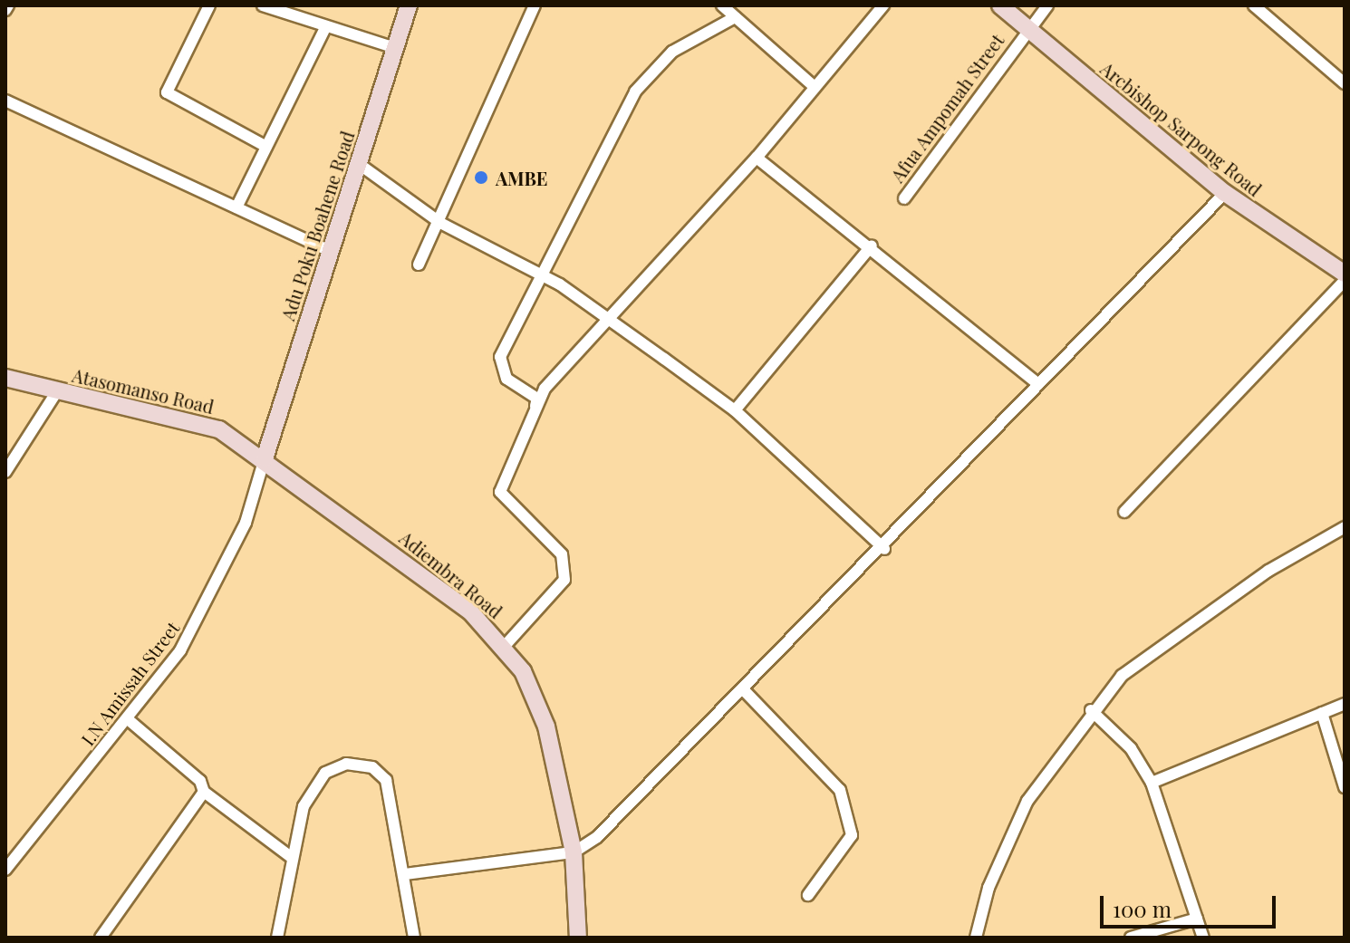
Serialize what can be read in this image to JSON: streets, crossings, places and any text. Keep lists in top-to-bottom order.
{
  "streets": {
    "street": [
      "Afua Ampomah Street",
      "Arcbishop Sarpong Road",
      "Adu Poku Boahene Road",
      "Atasomanso Road",
      "Adiembra Road",
      "I.N Amissah Street"
    ]
  },
  "crossings": [
    ["Afua Ampomah Street", "Arcbishop Sarpong Road"],
    ["Adu Poku Boahene Road", "Atasomanso Road"],
    ["Adu Poku Boahene Road", "Adiembra Road"],
    ["Adu Poku Boahene Road", "I.N Amissah Street"],
    ["Atasomanso Road", "Adiembra Road"],
    ["Atasomanso Road", "I.N Amissah Street"],
    ["Adiembra Road", "I.N Amissah Street"]
  ],
  "places": ["AMBE"],
  "scale_bar": "100 m"
}
